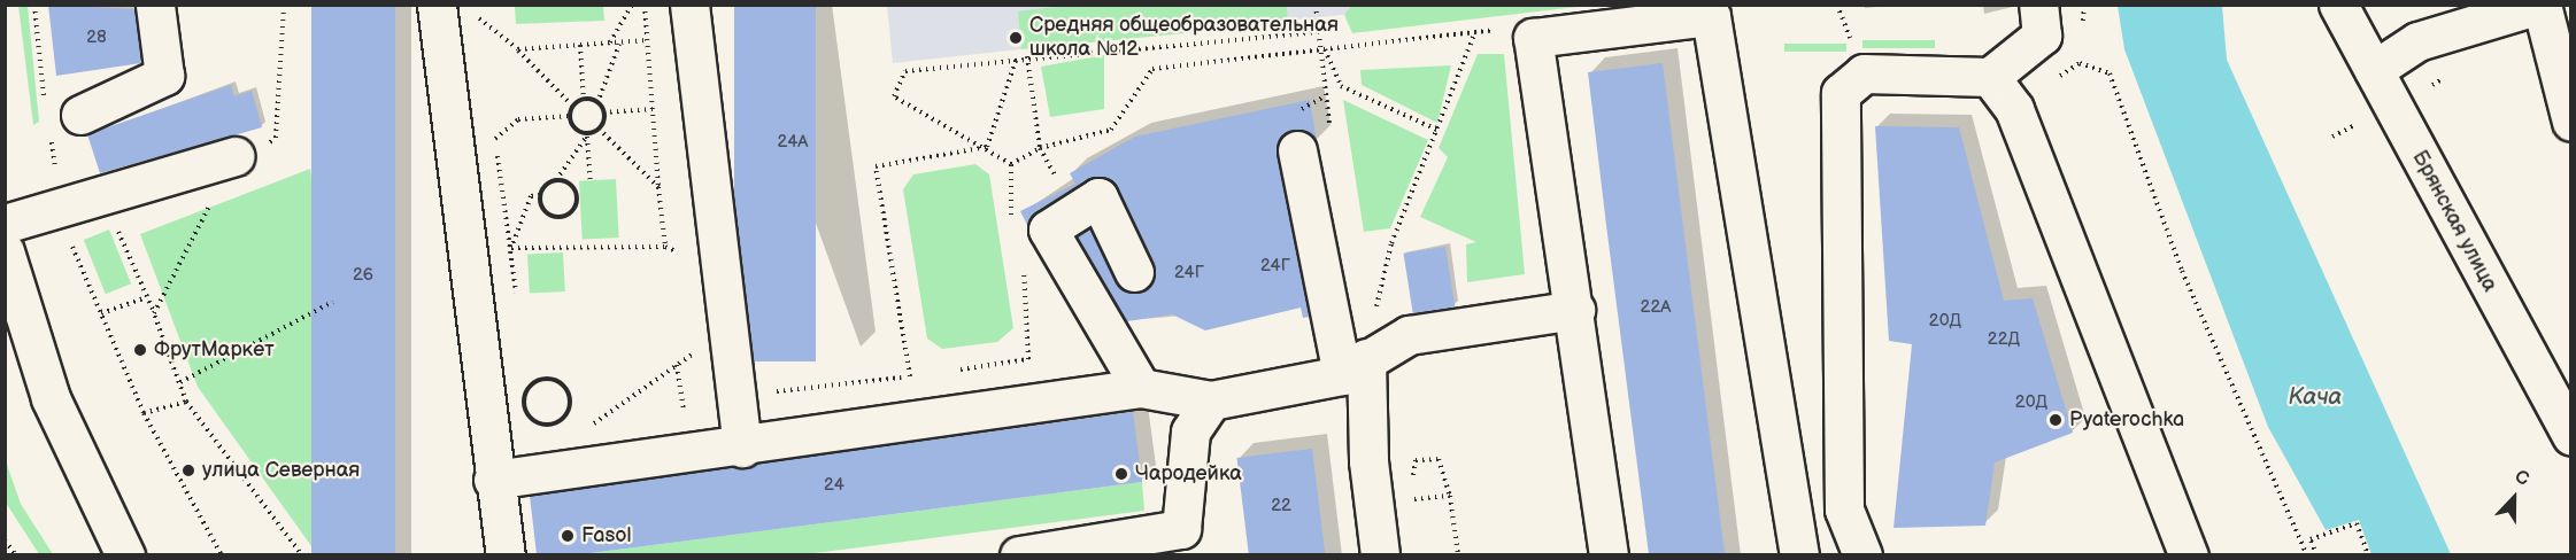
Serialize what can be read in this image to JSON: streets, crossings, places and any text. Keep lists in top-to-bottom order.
{
  "streets": {
    "main road": ["Брянская улица"]
  },
  "water": ["Кача"],
  "places": [
    "Средняя общеобразовательная школа №12",
    "ФрутМаркет",
    "Pyaterochka",
    "улица Северная",
    "Чародейка",
    "Fasol"
  ],
  "house_numbers": [
    "28",
    "24А",
    "24Г",
    "24Г",
    "26",
    "22А",
    "20Д",
    "22Д",
    "20Д",
    "24",
    "22"
  ],
  "north": "top"
}
